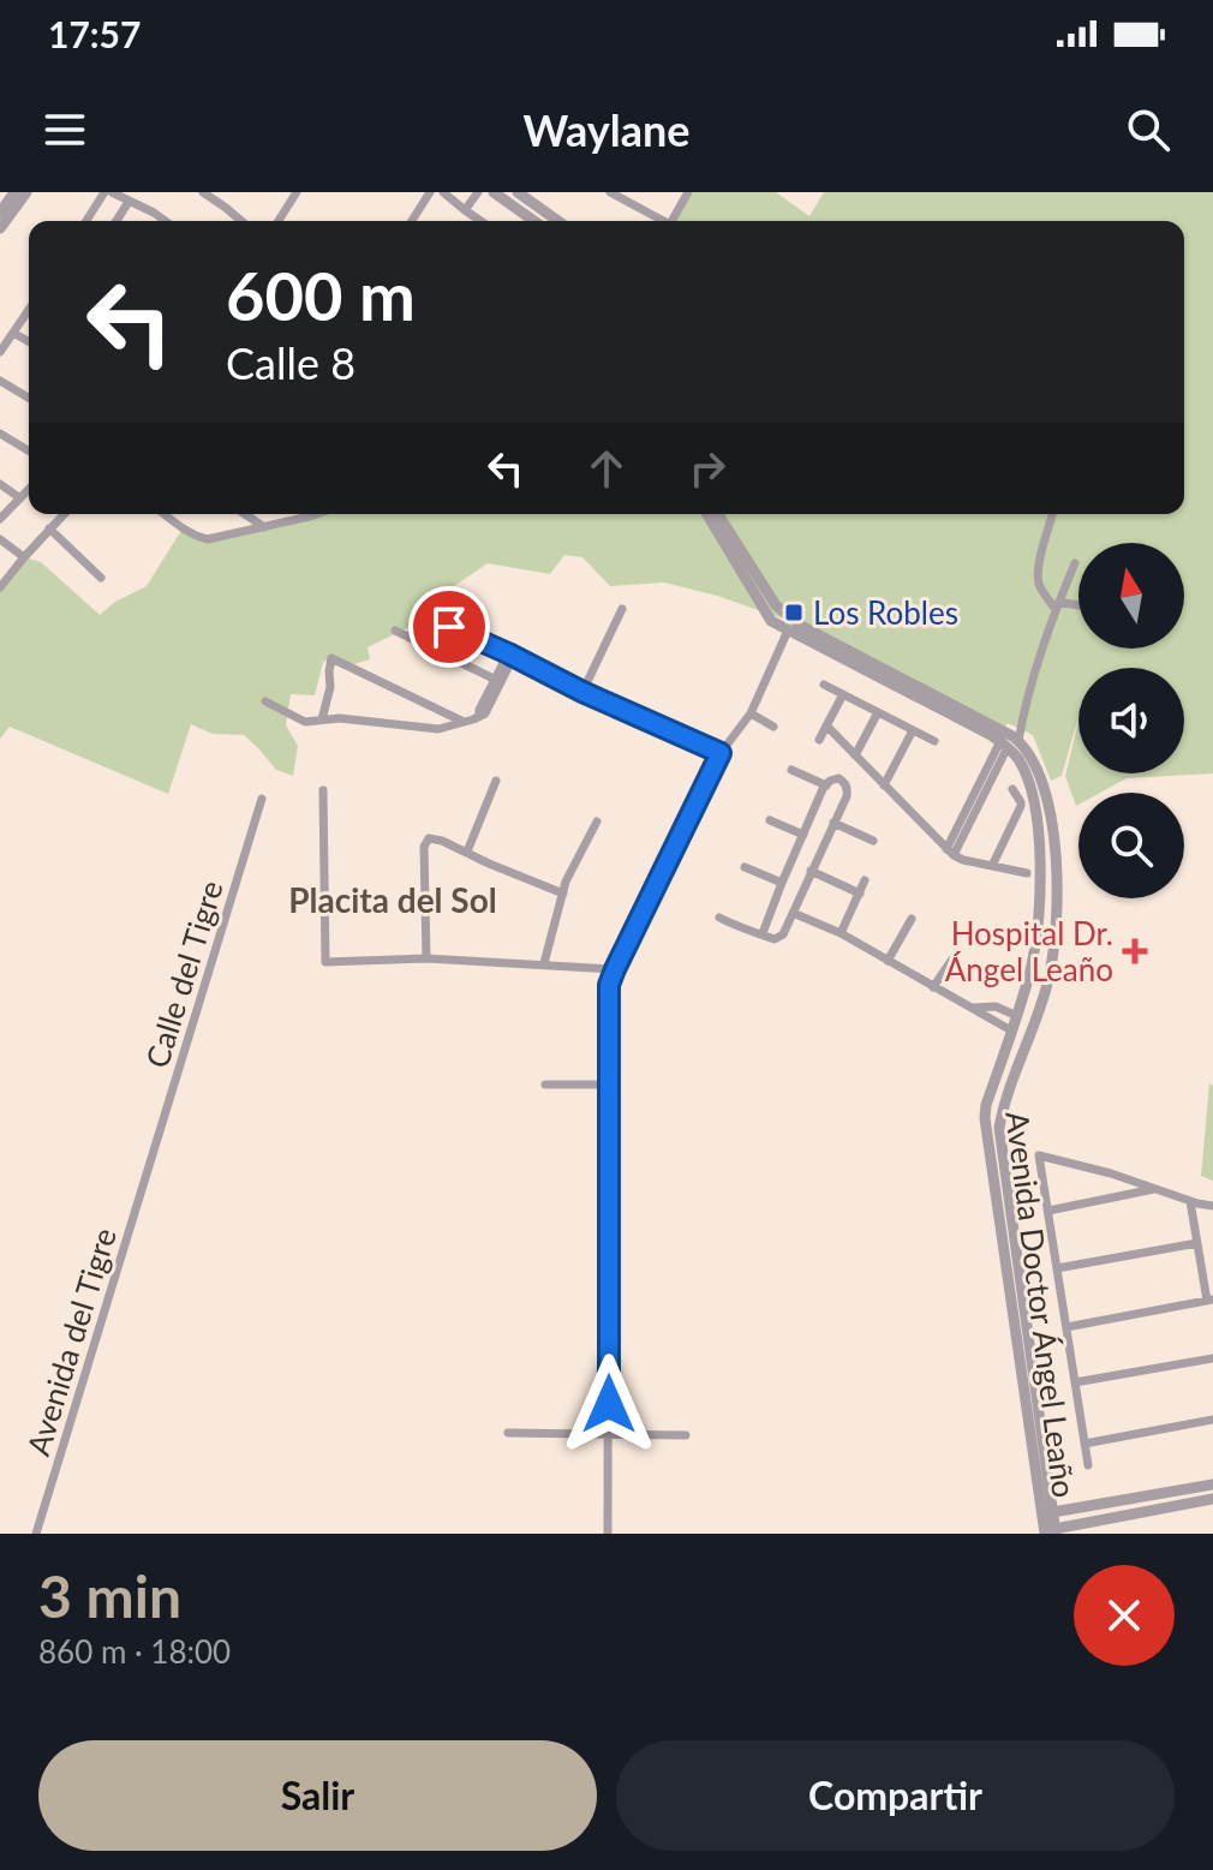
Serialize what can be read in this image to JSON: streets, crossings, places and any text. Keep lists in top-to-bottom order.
{
  "streets": {
    "street": ["Calle del Tigre", "Avenida Doctor Ángel Leaño", "Avenida del Tigre"]
  },
  "crossings": [
    ["Calle del Tigre", "Avenida del Tigre"]
  ],
  "districts": ["Placita del Sol"],
  "places": {
    "transit": ["Los Robles"],
    "health": ["Hospital Dr. Ángel Leaño"]
  },
  "north": "top",
  "page": {
    "status": "17:57",
    "header": "Waylane",
    "turn": ["600 m", "Calle 8"],
    "heading": ["3 min", "860 m · 18:00"],
    "buttons": ["Salir", "Compartir"]
  }
}
